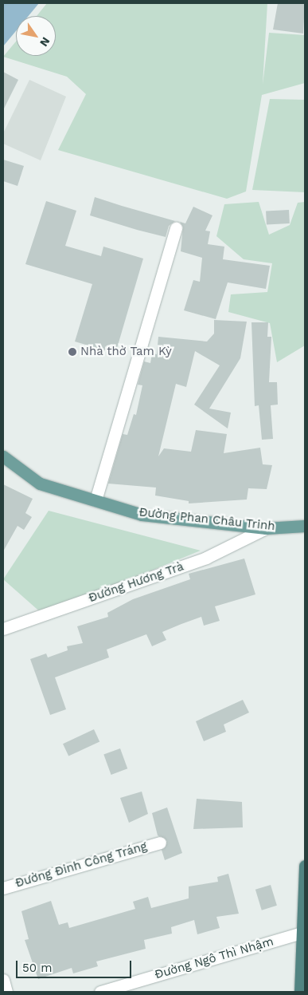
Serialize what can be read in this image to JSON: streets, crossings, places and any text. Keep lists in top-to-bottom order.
{
  "streets": {
    "main road": ["Đường Phan Châu Trinh"],
    "street": ["Đường Hương Trà", "Đường Đinh Công Tráng", "Đường Ngô Thì Nhậm"]
  },
  "crossings": [
    ["Đường Phan Châu Trinh", "Đường Hương Trà"]
  ],
  "places": ["Nhà thờ Tam Kỳ"],
  "scale_bar": "50 m",
  "north": "bottom right"
}
